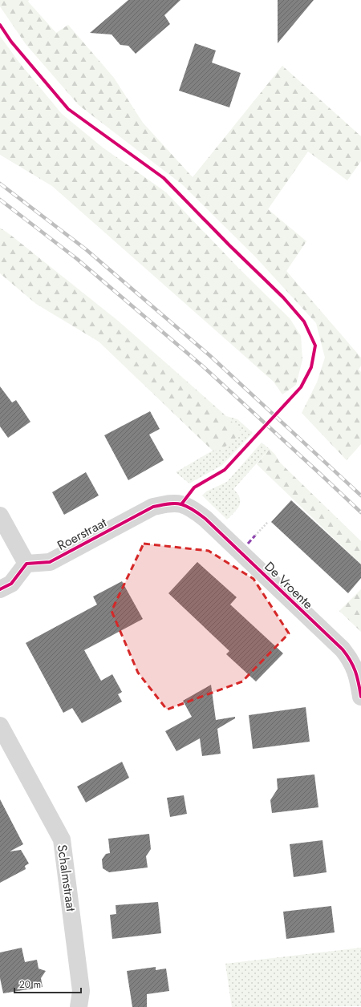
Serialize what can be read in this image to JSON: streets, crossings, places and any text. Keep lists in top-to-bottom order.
{
  "streets": {
    "street": ["Roerstraat", "De Vroente", "Schalmstraat"]
  },
  "crossings": [
    ["Roerstraat", "De Vroente"]
  ],
  "scale_bar": "20 m"
}
